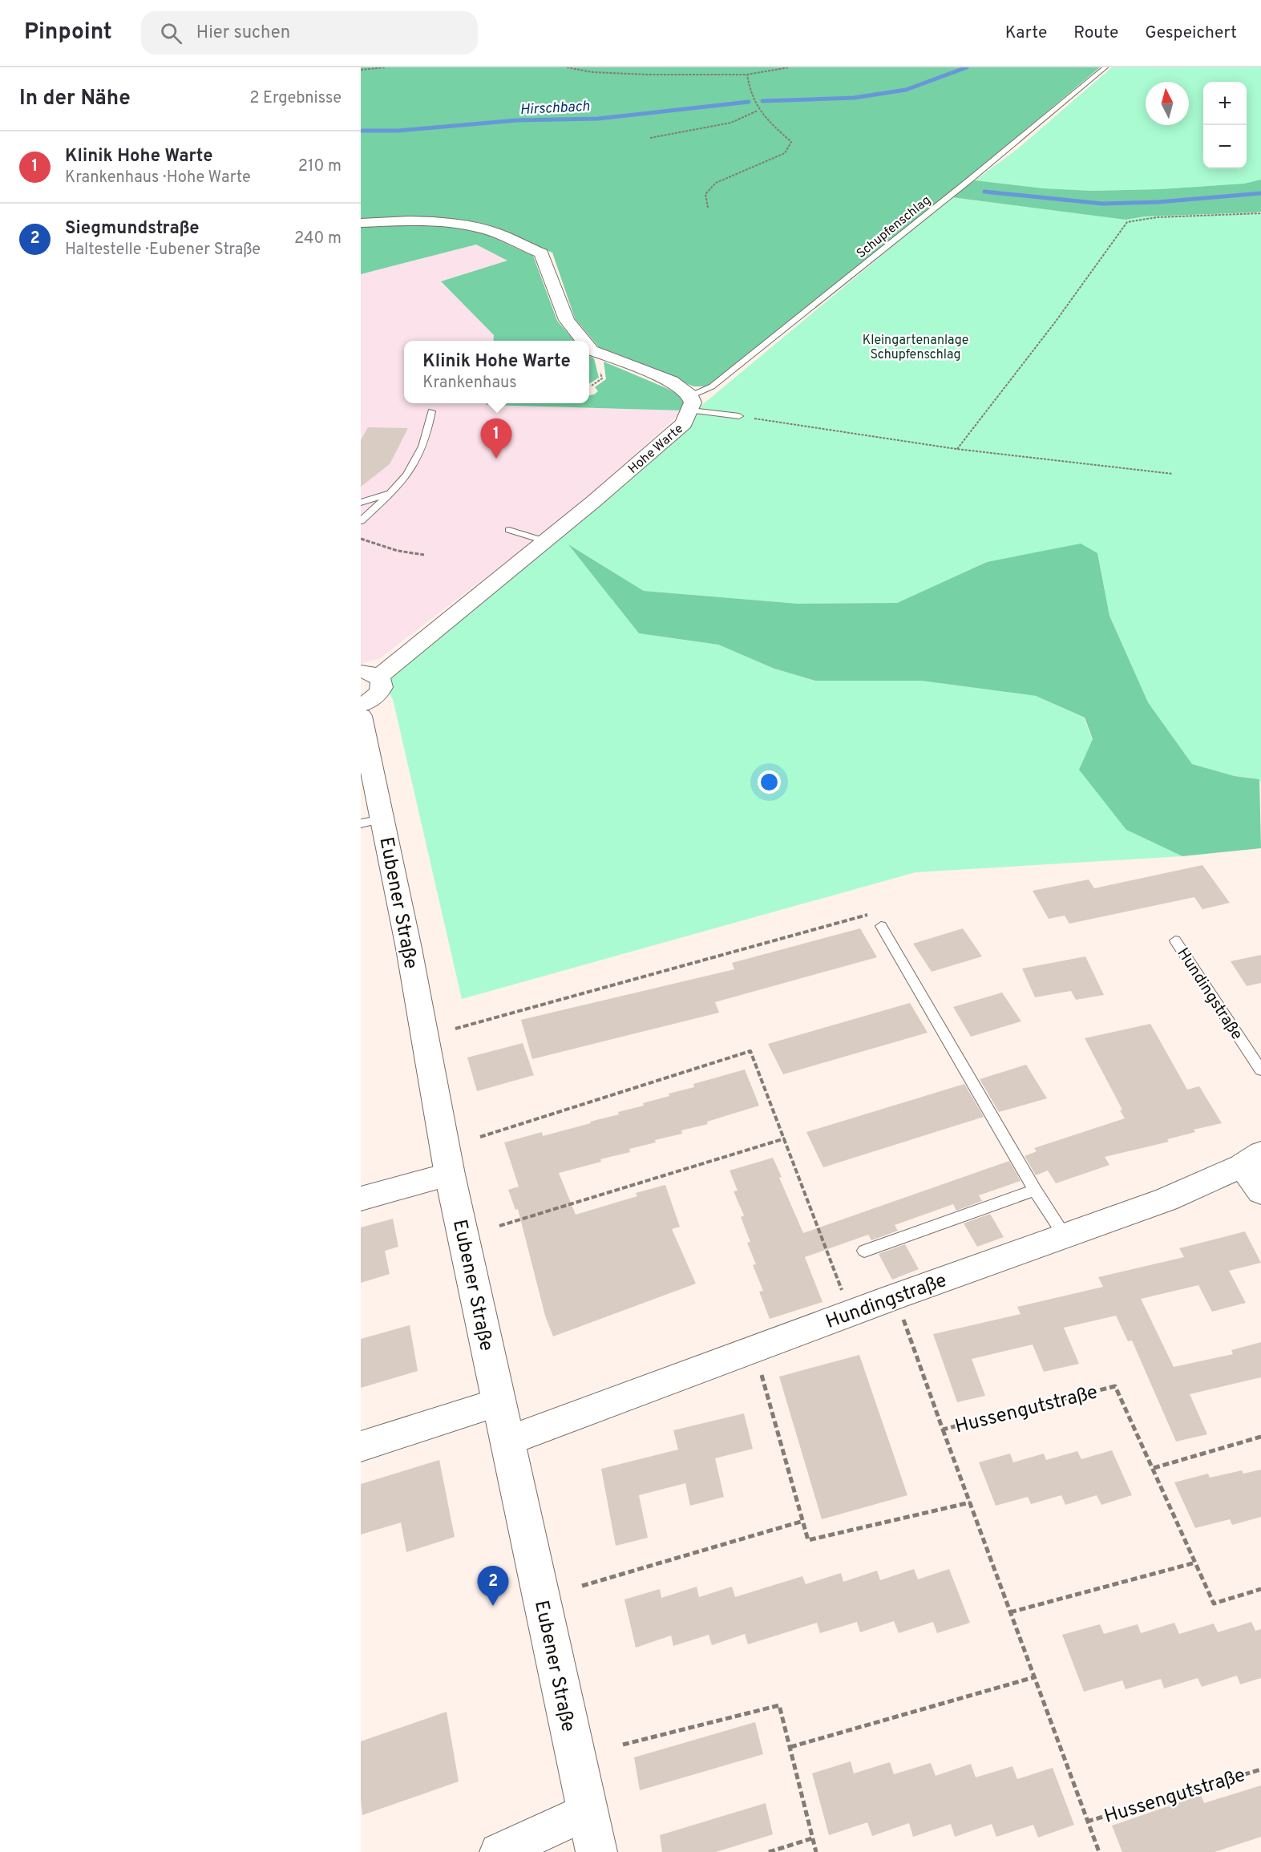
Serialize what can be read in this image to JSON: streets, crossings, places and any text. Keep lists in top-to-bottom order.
{
  "streets": {
    "street": ["Hohe Warte", "Eubener Straße", "Hundingstraße"],
    "lane": ["Schupfenschlag"],
    "path": ["Hussengutstraße"]
  },
  "crossings": [
    ["Schupfenschlag", "Hohe Warte"],
    ["Eubener Straße", "Hundingstraße"],
    ["Hundingstraße", "Hussengutstraße"]
  ],
  "water": ["Hirschbach"],
  "parks": ["Kleingartenanlage Schupfenschlag"],
  "north": "top",
  "page": {
    "header": "Pinpoint",
    "search": "Hier suchen",
    "nav": ["Karte", "Route", "Gespeichert"],
    "heading": ["In der Nähe", "2 Ergebnisse"],
    "map_buttons": ["+", "−"],
    "list": [
      {
        "mark": "1",
        "name": "Klinik Hohe Warte",
        "note": "Krankenhaus · Hohe Warte",
        "value": "210 m"
      },
      {
        "mark": "2",
        "name": "Siegmundstraße",
        "note": "Haltestelle · Eubener Straße",
        "value": "240 m"
      }
    ],
    "popup": ["Klinik Hohe Warte", "Krankenhaus"],
    "pins": ["1", "2"]
  }
}
